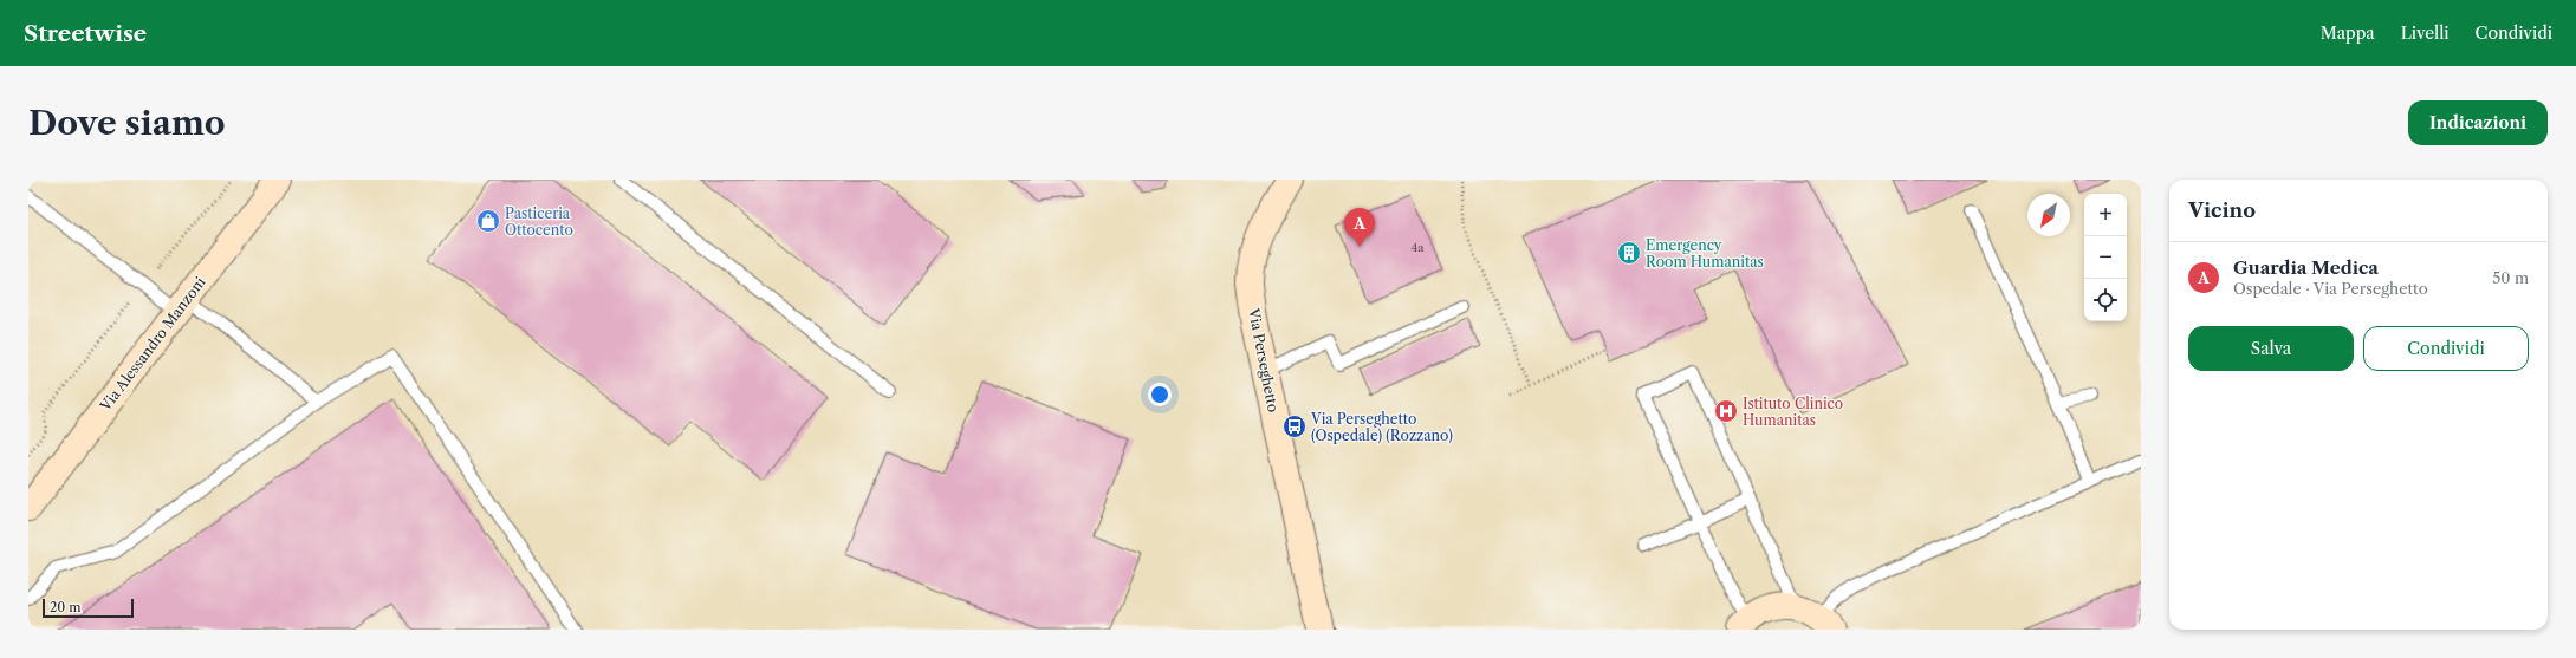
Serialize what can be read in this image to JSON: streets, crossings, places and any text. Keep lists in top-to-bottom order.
{
  "streets": {
    "street": ["Via Alessandro Manzoni", "Via Perseghetto"]
  },
  "places": {
    "shop": ["Pasticeria Ottocento"],
    "building": ["Emergency Room Humanitas"],
    "hospital": ["Istituto Clinico Humanitas"],
    "bus stop": ["Via Perseghetto (Ospedale) (Rozzano)"]
  },
  "house_numbers": ["4a"],
  "scale_bar": "20 m",
  "north": "bottom left",
  "page": {
    "header": "Streetwise",
    "nav": ["Mappa", "Livelli", "Condividi"],
    "buttons": [
      "Indicazioni",
      ["Salva", "Condividi"]
    ],
    "title": "Dove siamo",
    "heading": "Vicino",
    "map_buttons": ["+", "−"],
    "pins": "A",
    "list": [
      {
        "mark": "A",
        "name": "Guardia Medica",
        "note": "Ospedale · Via Perseghetto",
        "value": "50 m"
      }
    ],
    "scale": "20 m"
  }
}
